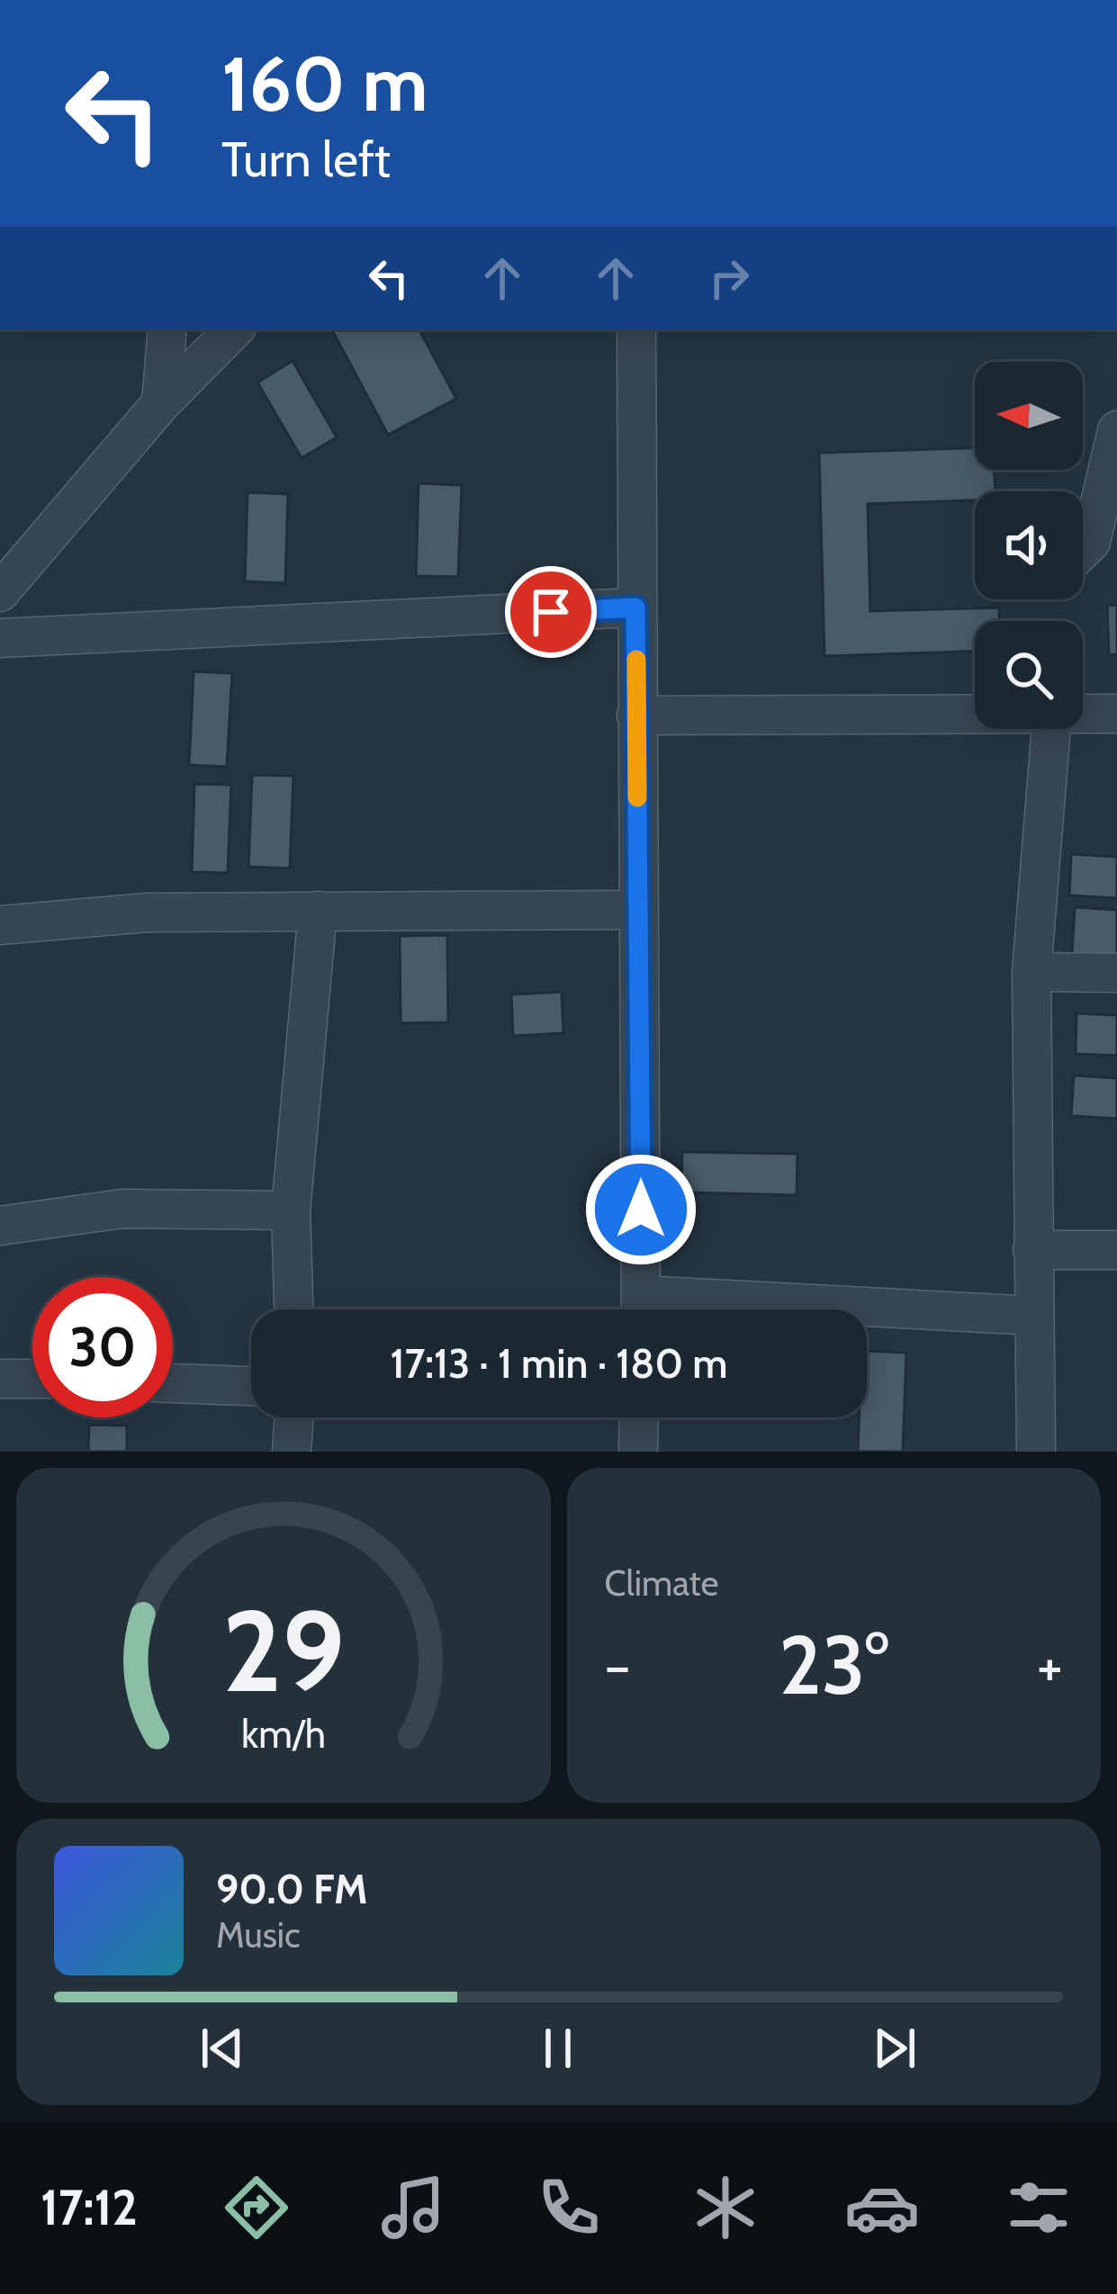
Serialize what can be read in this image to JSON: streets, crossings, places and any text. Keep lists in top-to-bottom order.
{
  "north": "left",
  "page": {
    "turn": ["160 m", "Turn left"],
    "limit": "30",
    "trip": "17:13 · 1 min · 180 m",
    "tile": "Climate",
    "heat": ["−", "23°", "+"],
    "song": ["90.0 FM", "Music"],
    "tabs": "17:12",
    "gauge": ["29", "km/h"]
  }
}
